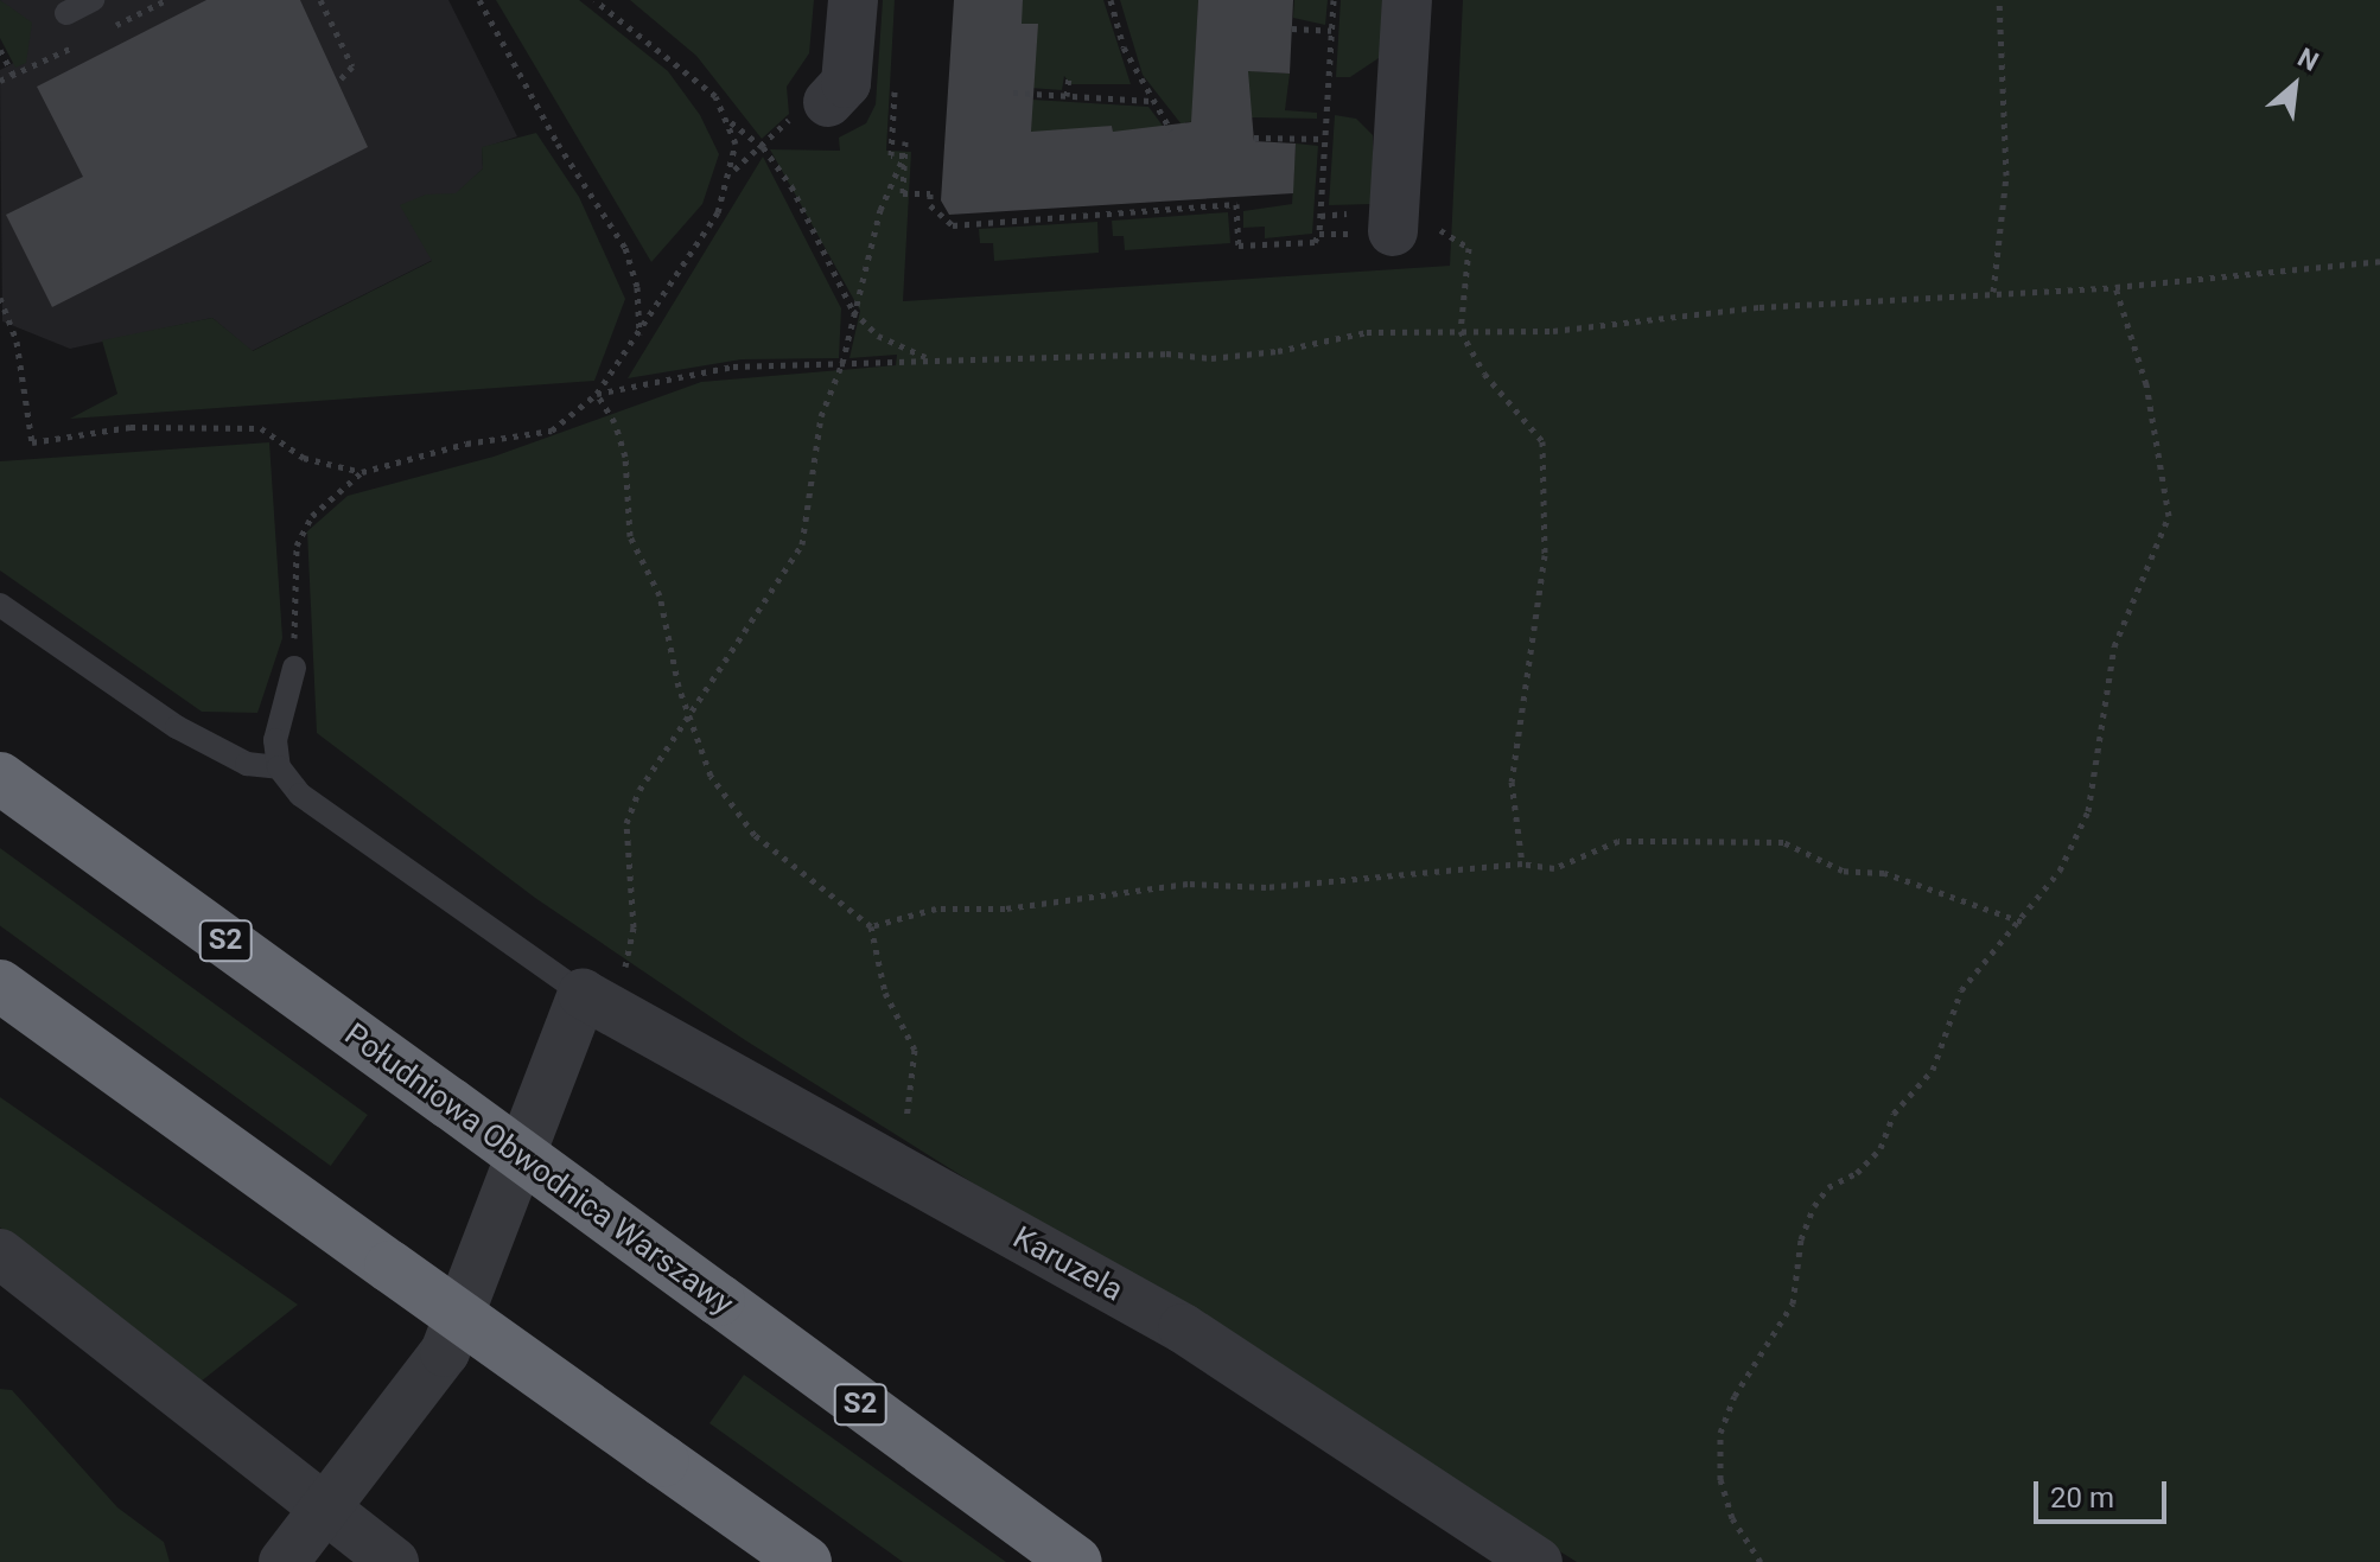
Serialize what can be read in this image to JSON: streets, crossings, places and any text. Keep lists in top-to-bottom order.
{
  "streets": {
    "highway": ["S2", "Południowa Obwodnica Warszawy"],
    "street": ["Karuzela"]
  },
  "scale_bar": "20 m",
  "north": "top right"
}
